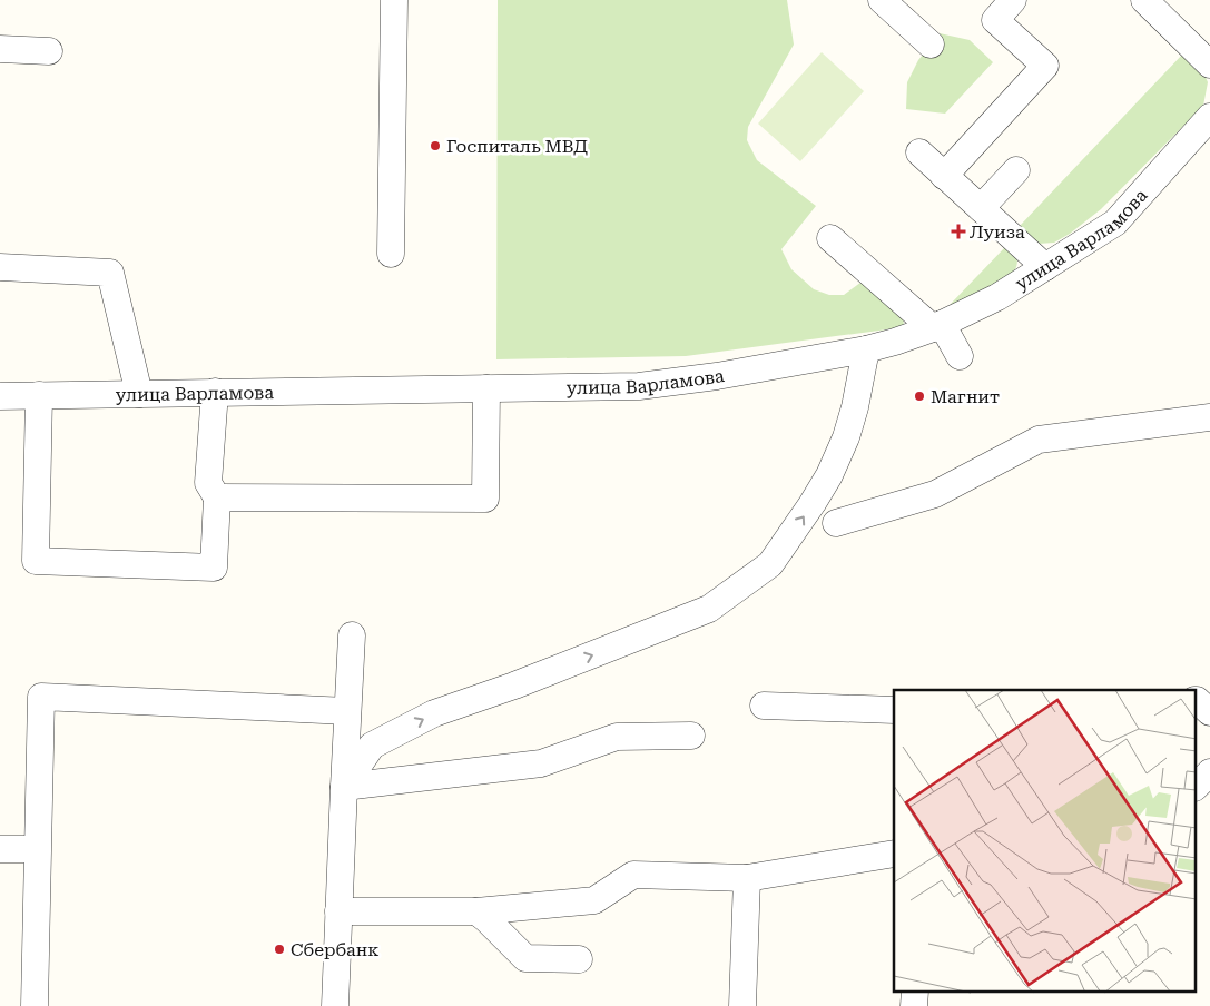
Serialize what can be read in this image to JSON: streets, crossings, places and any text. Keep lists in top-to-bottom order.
{
  "streets": {
    "street": ["улица Варламова"]
  },
  "places": {
    "other": ["Госпиталь МВД", "Магнит", "Сбербанк"],
    "health": ["Луиза"]
  }
}
